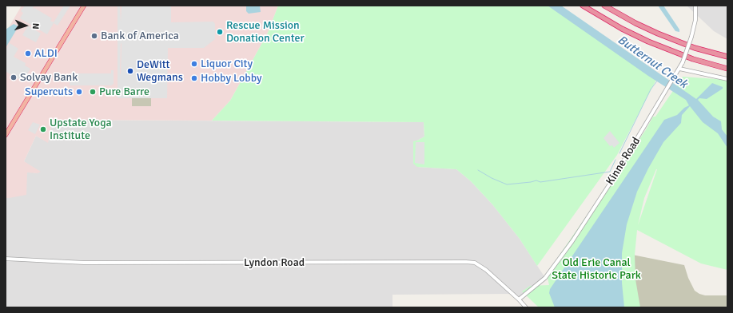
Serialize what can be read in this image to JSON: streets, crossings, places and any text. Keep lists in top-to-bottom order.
{
  "streets": {
    "street": ["Kinne Road", "Lyndon Road"]
  },
  "crossings": [
    ["Kinne Road", "Lyndon Road"]
  ],
  "water": ["Butternut Creek"],
  "parks": ["Old Erie Canal State Historic Park"],
  "places": [
    "Rescue Mission Donation Center",
    "Bank of America",
    "ALDI",
    "Liquor City",
    "DeWitt Wegmans",
    "Solvay Bank",
    "Hobby Lobby",
    "Supercuts",
    "Pure Barre",
    "Upstate Yoga Institute"
  ],
  "north": "right"
}
